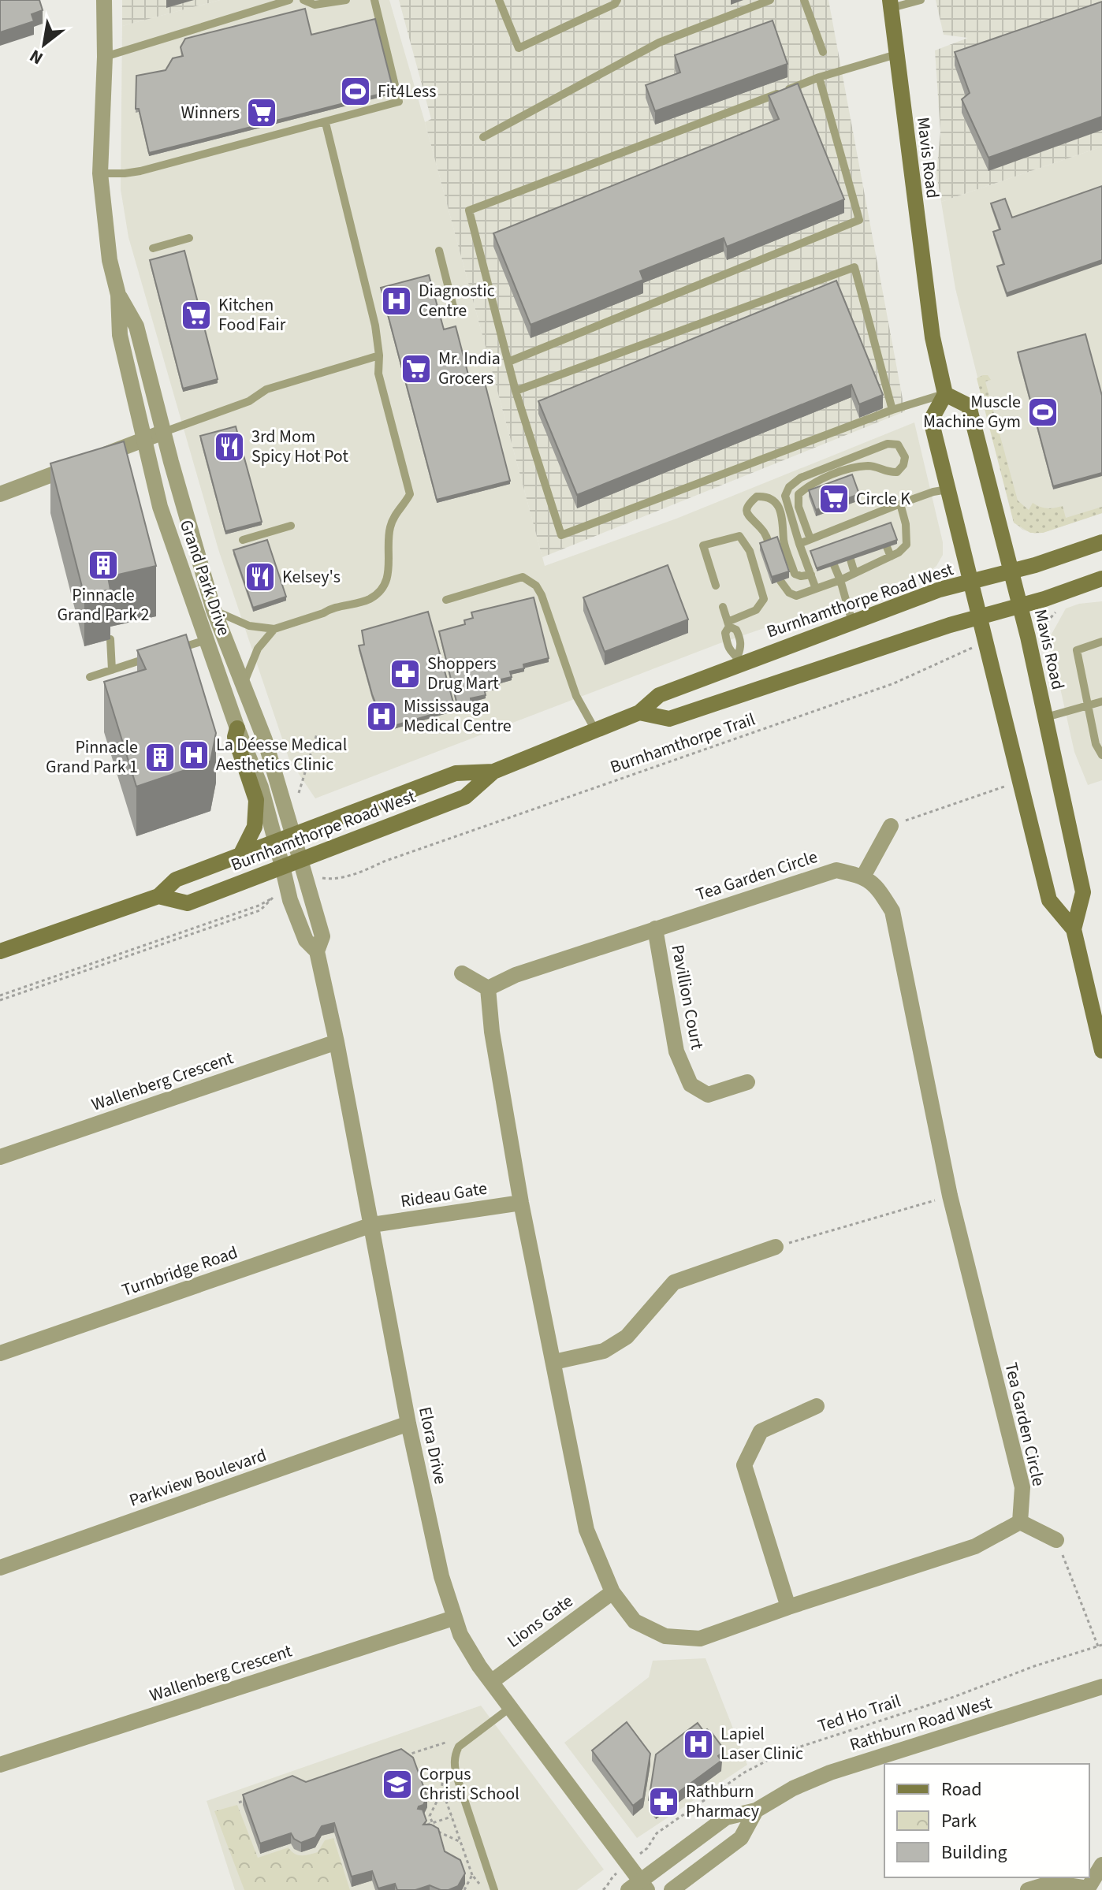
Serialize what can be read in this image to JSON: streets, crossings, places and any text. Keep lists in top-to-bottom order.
{
  "streets": {
    "main road": ["Mavis Road", "Burnhamthorpe Road West"],
    "street": [
      "Grand Park Drive",
      "Tea Garden Circle",
      "Pavillion Court",
      "Wallenberg Crescent",
      "Rideau Gate",
      "Turnbridge Road",
      "Elora Drive",
      "Parkview Boulevard",
      "Lions Gate",
      "Rathburn Road West"
    ],
    "path": ["Burnhamthorpe Trail", "Ted Ho Trail"]
  },
  "crossings": [
    ["Mavis Road", "Burnhamthorpe Road West"],
    ["Mavis Road", "Burnhamthorpe Trail"],
    ["Grand Park Drive", "Burnhamthorpe Road West"],
    ["Grand Park Drive", "Elora Drive"],
    ["Burnhamthorpe Road West", "Elora Drive"],
    ["Tea Garden Circle", "Pavillion Court"],
    ["Wallenberg Crescent", "Elora Drive"],
    ["Rideau Gate", "Turnbridge Road"],
    ["Rideau Gate", "Elora Drive"],
    ["Turnbridge Road", "Elora Drive"],
    ["Elora Drive", "Parkview Boulevard"],
    ["Elora Drive", "Lions Gate"],
    ["Elora Drive", "Rathburn Road West"]
  ],
  "places": {
    "sports": ["Fit4Less", "Muscle Machine Gym"],
    "supermarket": [
      "Winners",
      "Kitchen Food Fair",
      "Mr. India Grocers",
      "Circle K"
    ],
    "hospital": [
      "Diagnostic Centre",
      "Mississauga Medical Centre",
      "La Déesse Medical Aesthetics Clinic",
      "Lapiel Laser Clinic"
    ],
    "restaurant": ["3rd Mom Spicy Hot Pot", "Kelsey's"],
    "building": ["Pinnacle Grand Park 2", "Pinnacle Grand Park 1"],
    "pharmacy": ["Shoppers Drug Mart", "Rathburn Pharmacy"],
    "school or university": ["Corpus Christi School"]
  },
  "legend": ["Road", "Park", "Building"],
  "north": "bottom left"
}
